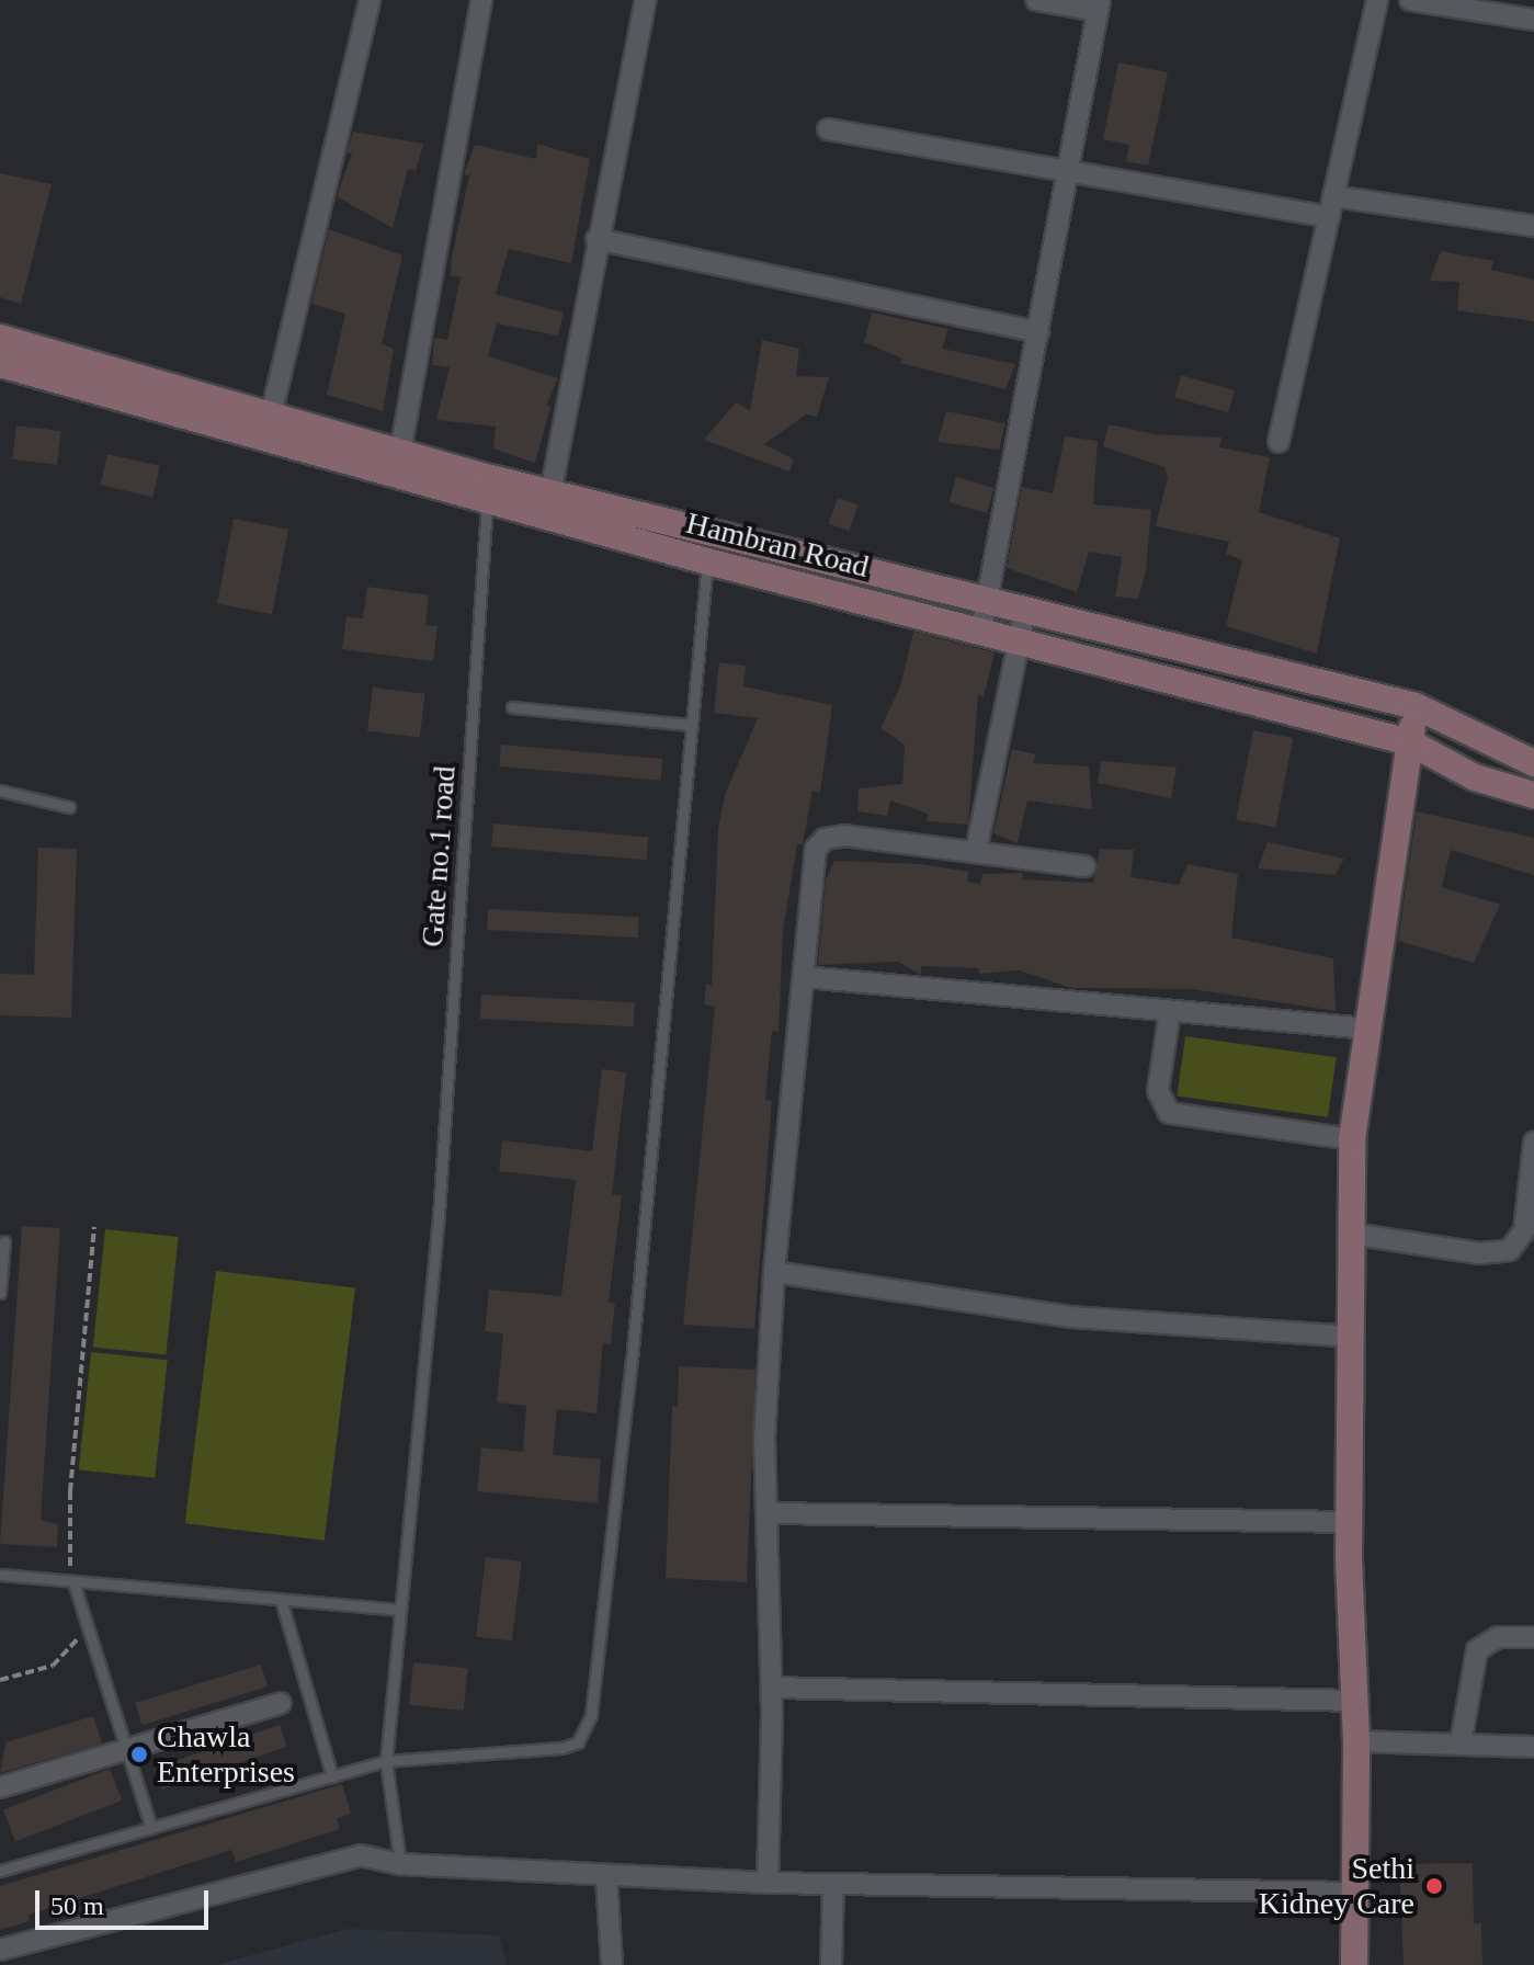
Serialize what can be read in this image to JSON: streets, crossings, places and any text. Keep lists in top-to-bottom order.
{
  "streets": {
    "main road": ["Hambran Road"],
    "lane": ["Gate no.1 road"]
  },
  "crossings": [
    ["Hambran Road", "Gate no.1 road"]
  ],
  "places": ["Chawla Enterprises", "Sethi Kidney Care"],
  "scale_bar": "50 m"
}
